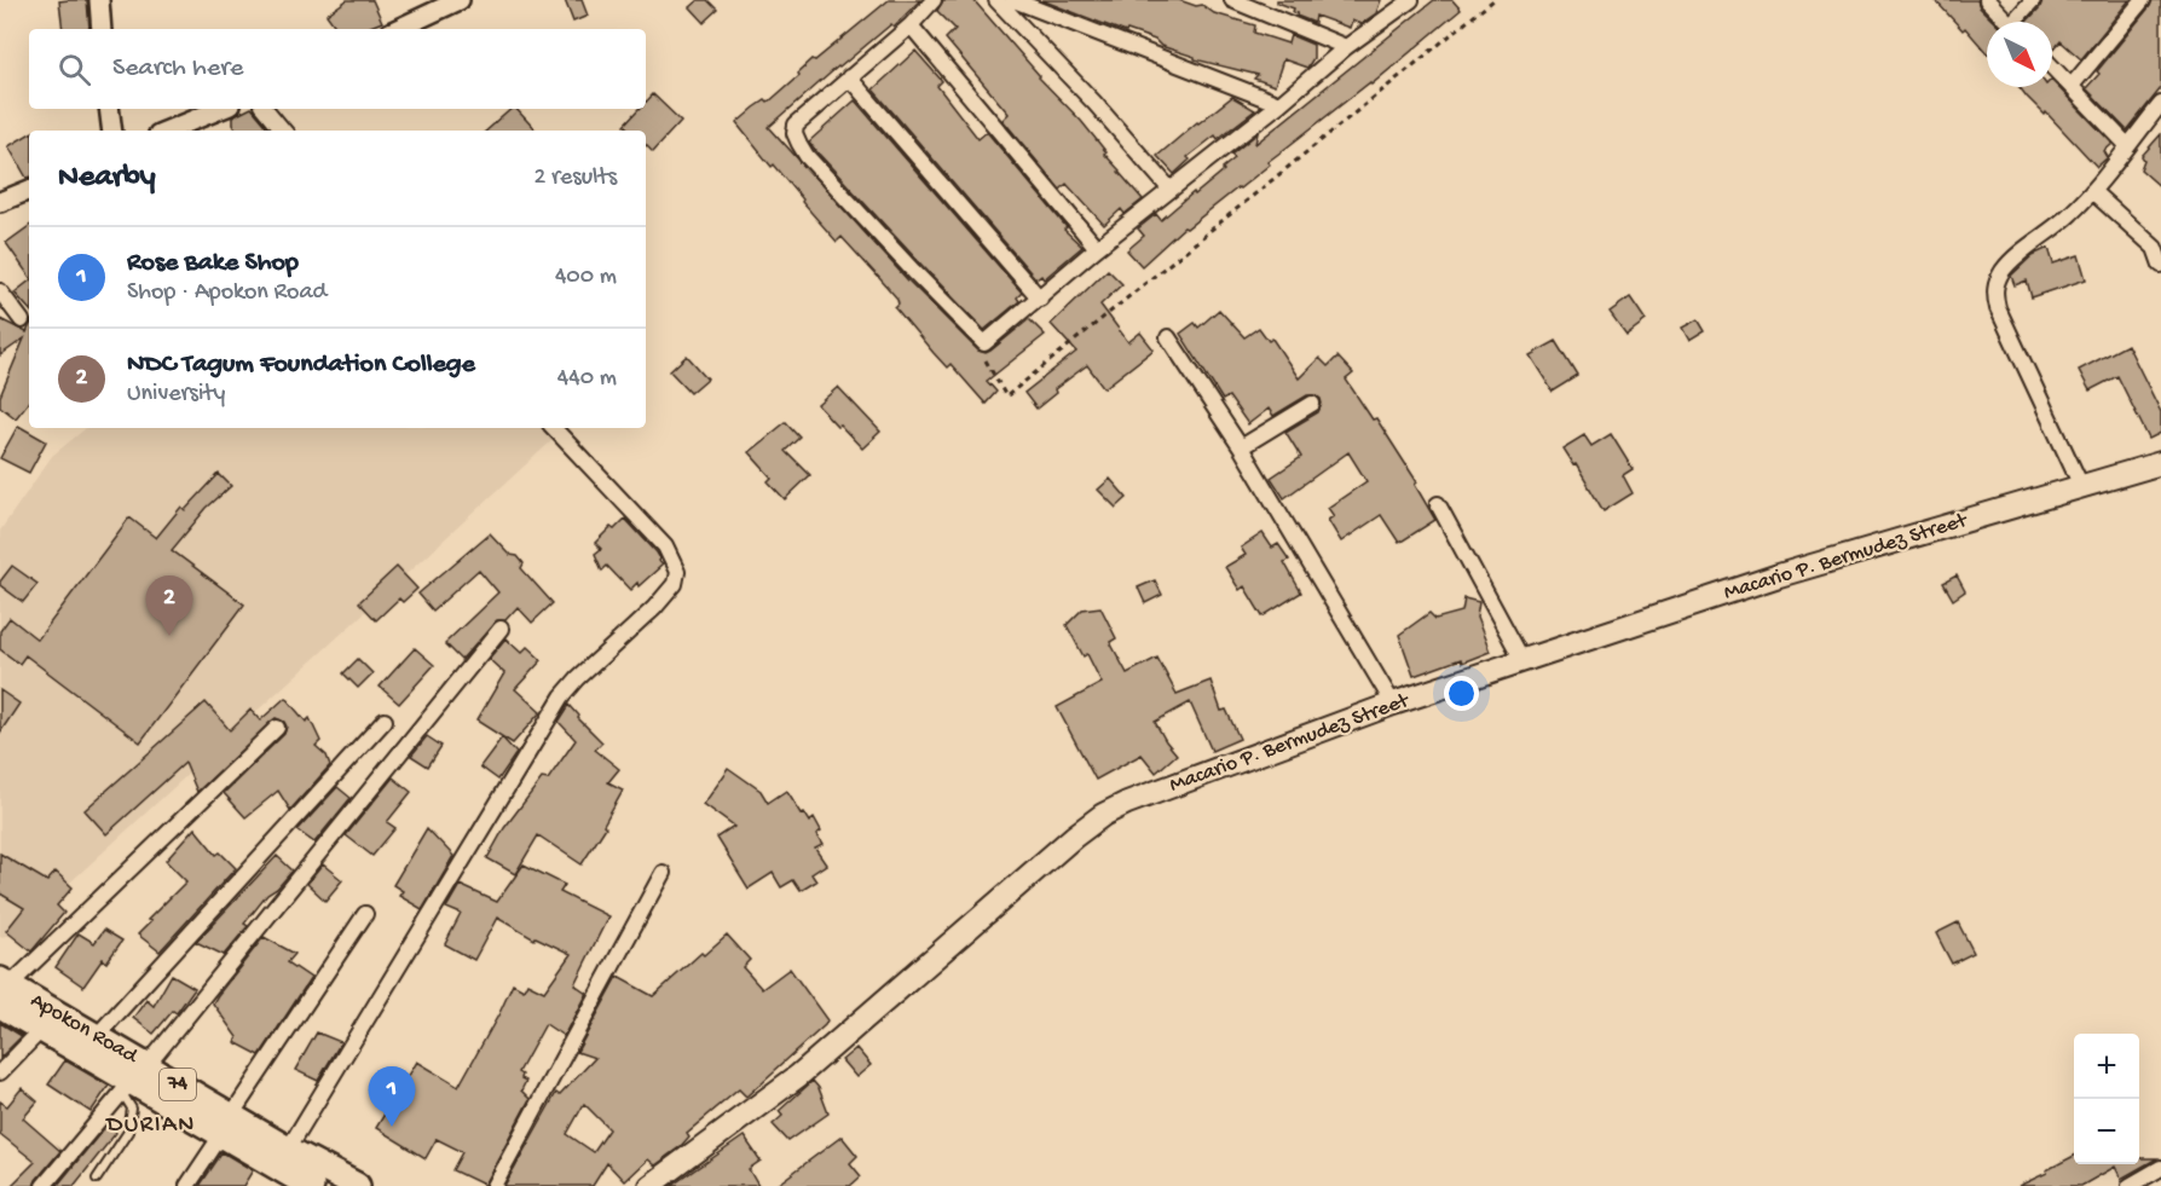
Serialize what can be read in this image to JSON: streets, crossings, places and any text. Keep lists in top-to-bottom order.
{
  "streets": {
    "highway": ["Apokon Road", "74"],
    "main road": ["Macario P. Bermudez Street"]
  },
  "districts": ["DURIAN"],
  "north": "bottom right",
  "page": {
    "search": "Search here",
    "heading": ["Nearby", "2 results"],
    "list": [
      {
        "mark": "1",
        "name": "Rose Bake Shop",
        "note": "Shop · Apokon Road",
        "value": "400 m"
      },
      {
        "mark": "2",
        "name": "NDC Tagum Foundation College",
        "note": "University",
        "value": "440 m"
      }
    ],
    "pins": ["2", "1"],
    "map_buttons": ["+", "−"]
  }
}
